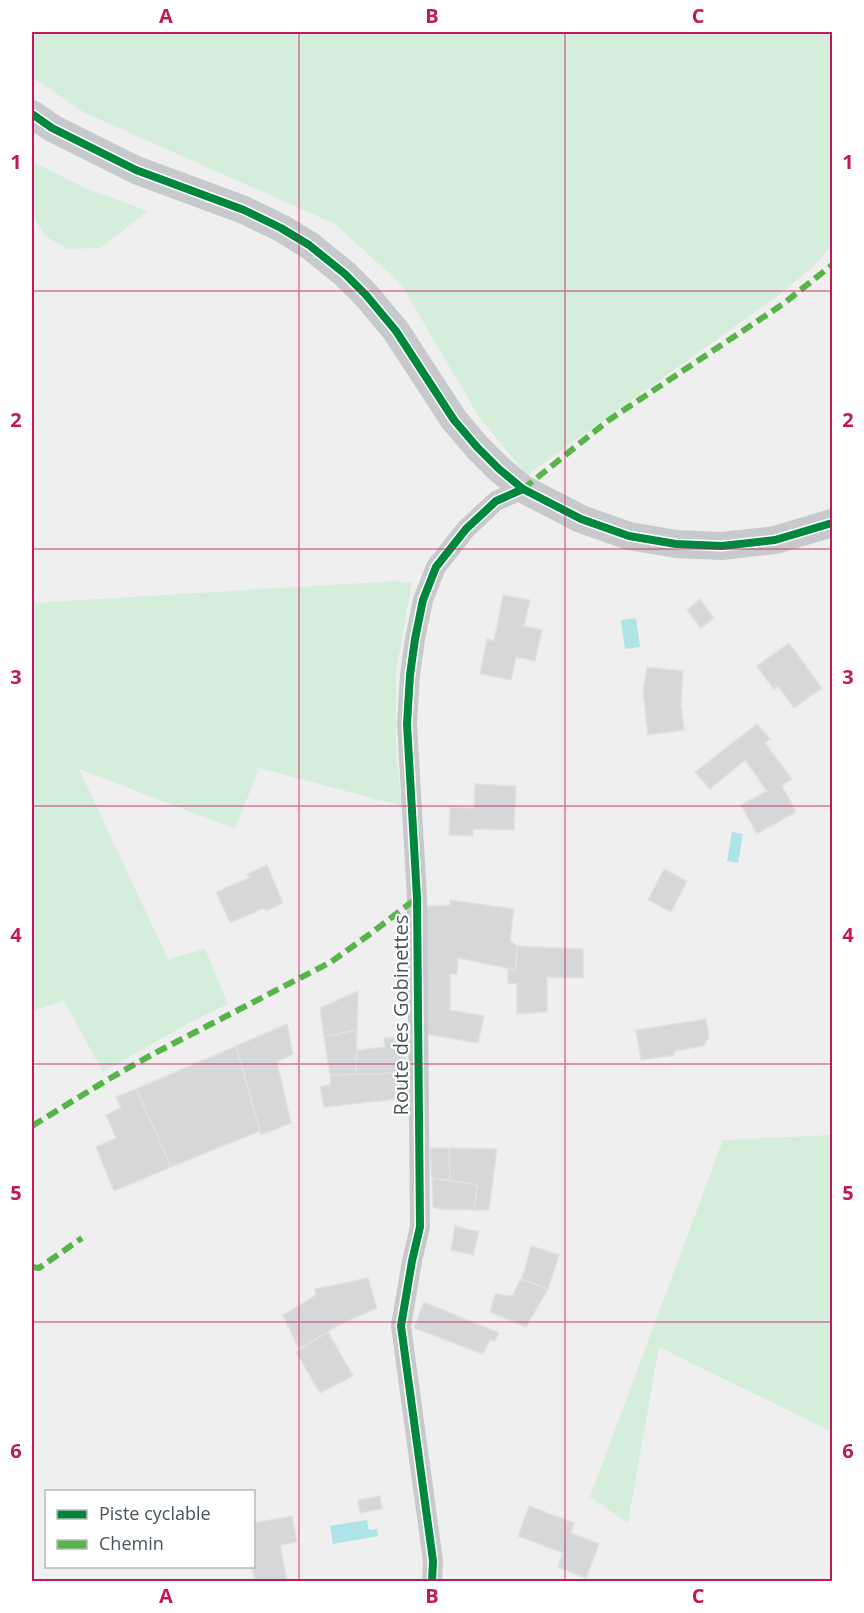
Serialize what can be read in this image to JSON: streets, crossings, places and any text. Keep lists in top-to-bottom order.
{
  "streets": {
    "street": ["Route des Gobinettes"]
  },
  "legend": ["Piste cyclable", "Chemin"],
  "grid": {
    "columns": ["A", "B", "C"],
    "rows": [
      "1",
      "2",
      "3",
      "4",
      "5",
      "6"
    ]
  }
}
